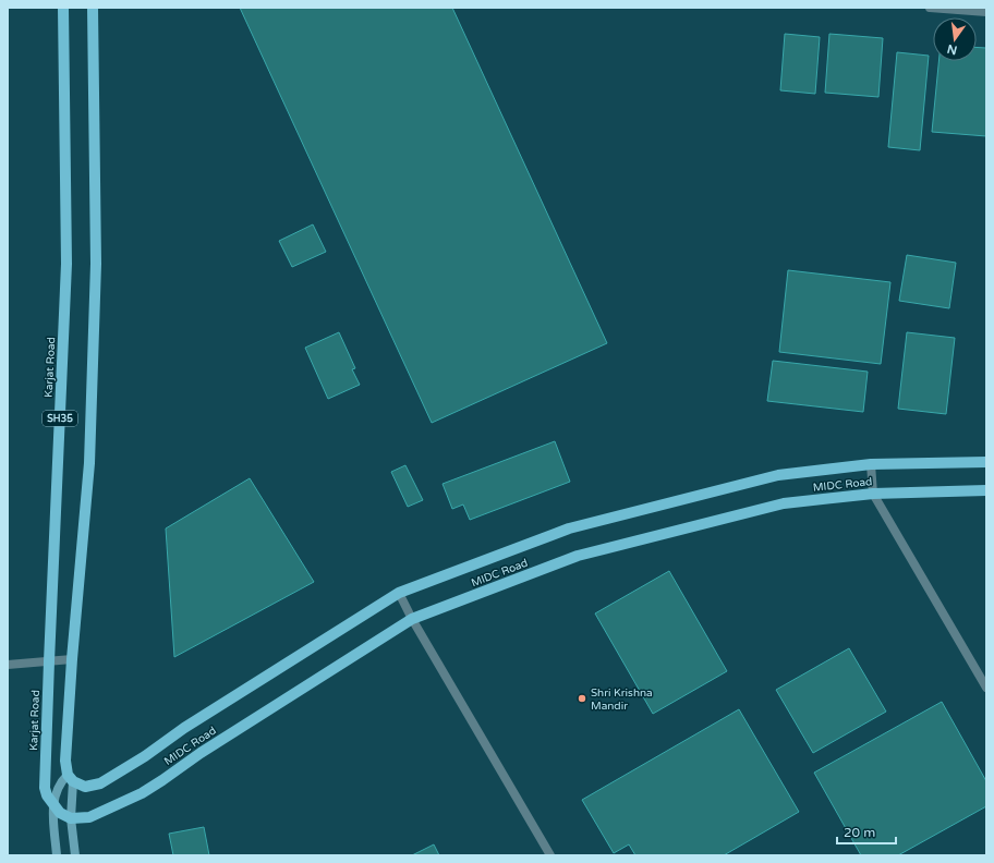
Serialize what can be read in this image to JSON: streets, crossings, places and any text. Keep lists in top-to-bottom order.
{
  "streets": {
    "main road": ["Karjat Road", "SH35", "MIDC Road"]
  },
  "crossings": [
    ["Karjat Road", "SH35"],
    ["Karjat Road", "MIDC Road"],
    ["SH35", "MIDC Road"]
  ],
  "places": ["Shri Krishna Mandir"],
  "scale_bar": "20 m",
  "north": "bottom"
}
